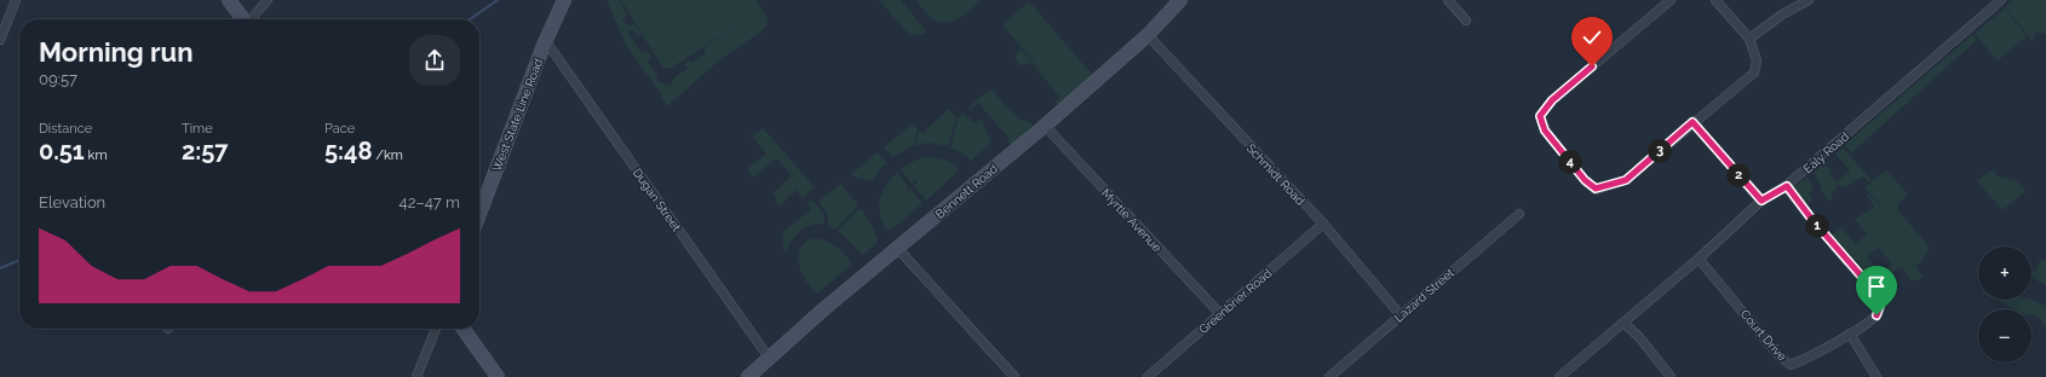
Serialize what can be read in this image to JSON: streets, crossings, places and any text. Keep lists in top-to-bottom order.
{
  "streets": {
    "street": [
      "West State Line Road",
      "Ealy Road",
      "Schmidt Road",
      "Bennett Road",
      "Dugan Street",
      "Myrtle Avenue",
      "Lazard Street",
      "Greenbrier Road",
      "Court Drive"
    ]
  },
  "crossings": [
    ["West State Line Road", "Dugan Street"],
    ["Ealy Road", "Court Drive"],
    ["Schmidt Road", "Bennett Road"],
    ["Schmidt Road", "Lazard Street"],
    ["Schmidt Road", "Greenbrier Road"],
    ["Bennett Road", "Dugan Street"],
    ["Bennett Road", "Myrtle Avenue"],
    ["Myrtle Avenue", "Greenbrier Road"]
  ],
  "page": {
    "heading": ["Morning run", "09:57"],
    "stats": [
      ["Distance", "0.51 km"],
      ["Time", "2:57"],
      ["Pace", "5:48 /km"]
    ],
    "pins": [
      "3",
      "4",
      "2",
      "1"
    ],
    "chart": ["Elevation", "42–47 m"],
    "map_buttons": ["+", "−"]
  }
}
